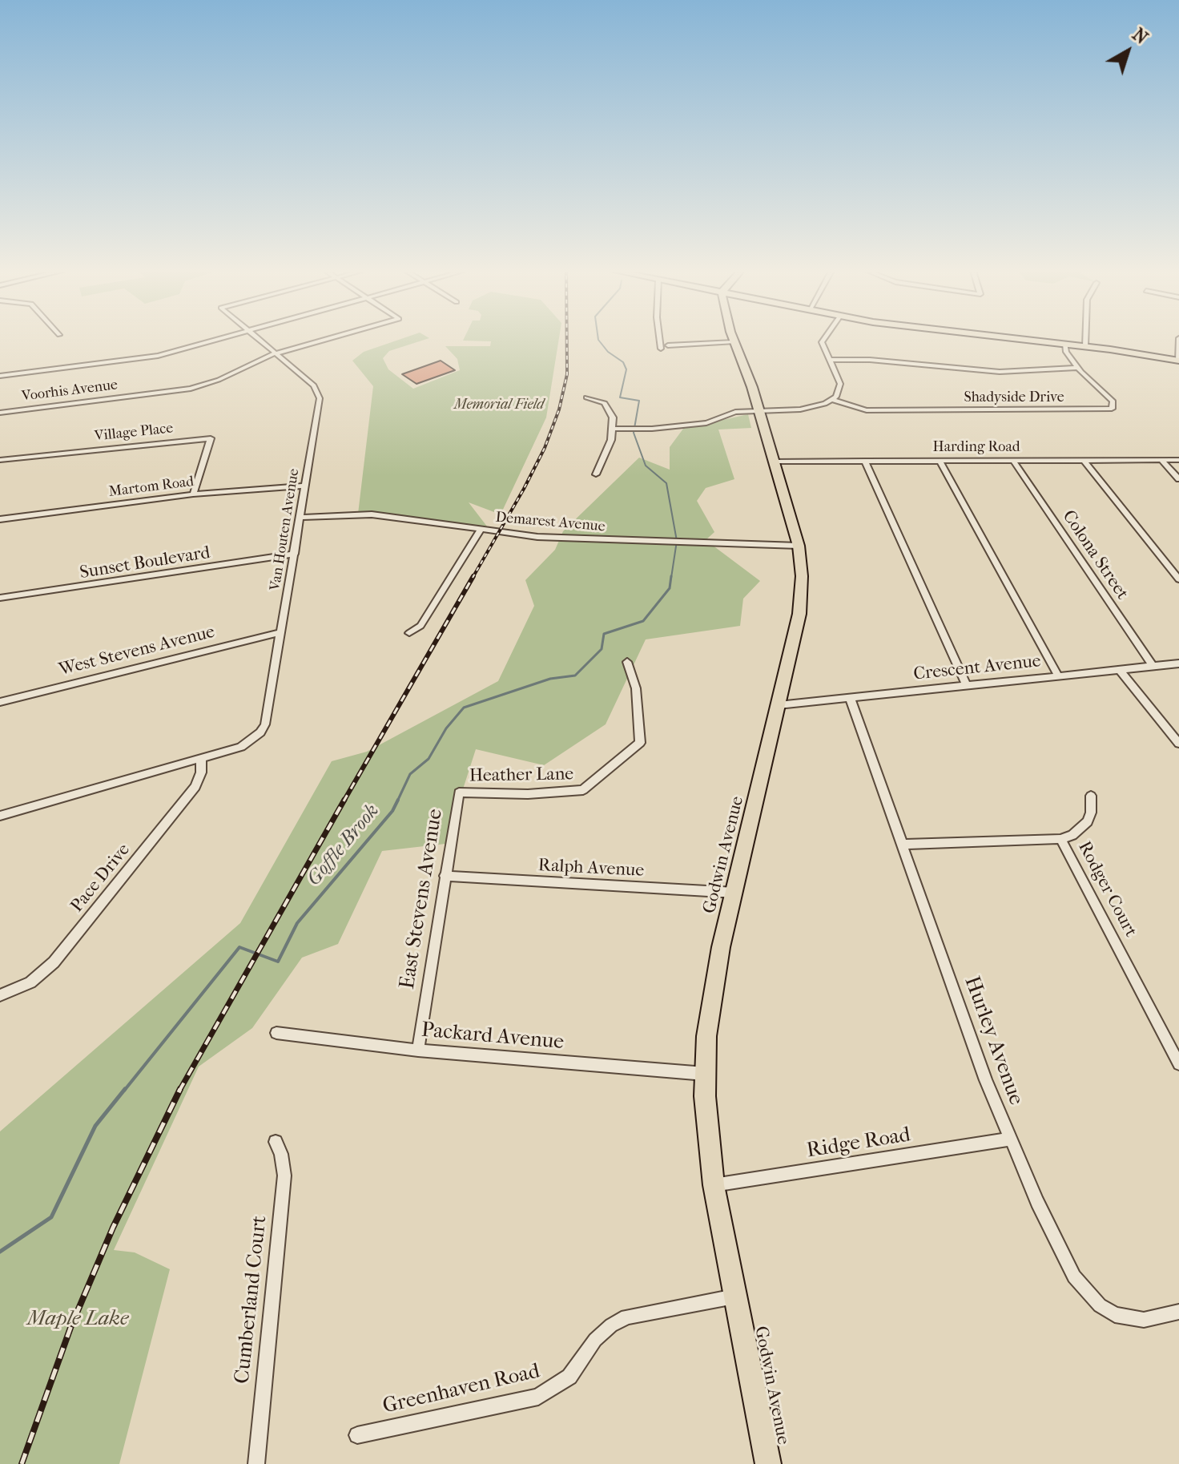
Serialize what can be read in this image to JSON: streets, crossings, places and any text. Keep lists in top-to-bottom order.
{
  "streets": {
    "main road": ["Godwin Avenue"],
    "street": [
      "Voorhis Avenue",
      "Shadyside Drive",
      "Village Place",
      "Harding Road",
      "Martom Road",
      "Demarest Avenue",
      "Van Houten Avenue",
      "Colona Street",
      "Sunset Boulevard",
      "West Stevens Avenue",
      "Crescent Avenue",
      "Heather Lane",
      "Ralph Avenue",
      "Pace Drive",
      "Rodger Court",
      "East Stevens Avenue",
      "Packard Avenue",
      "Hurley Avenue",
      "Ridge Road",
      "Cumberland Court",
      "Greenhaven Road"
    ]
  },
  "crossings": [
    ["Voorhis Avenue", "Van Houten Avenue"],
    ["Village Place", "Martom Road"],
    ["Harding Road", "Colona Street"],
    ["Harding Road", "Godwin Avenue"],
    ["Martom Road", "Van Houten Avenue"],
    ["Demarest Avenue", "Van Houten Avenue"],
    ["Demarest Avenue", "Godwin Avenue"],
    ["Van Houten Avenue", "Sunset Boulevard"],
    ["Van Houten Avenue", "West Stevens Avenue"],
    ["Van Houten Avenue", "Pace Drive"],
    ["Colona Street", "Crescent Avenue"],
    ["Crescent Avenue", "Godwin Avenue"],
    ["Crescent Avenue", "Hurley Avenue"],
    ["Heather Lane", "East Stevens Avenue"],
    ["Godwin Avenue", "Ralph Avenue"],
    ["Godwin Avenue", "Packard Avenue"],
    ["Godwin Avenue", "Ridge Road"],
    ["Godwin Avenue", "Greenhaven Road"],
    ["Ralph Avenue", "East Stevens Avenue"],
    ["Rodger Court", "Hurley Avenue"],
    ["East Stevens Avenue", "Packard Avenue"],
    ["Hurley Avenue", "Ridge Road"]
  ],
  "water": ["Goffle Brook"],
  "parks": ["Memorial Field", "Maple Lake"],
  "north": "top right"
}
